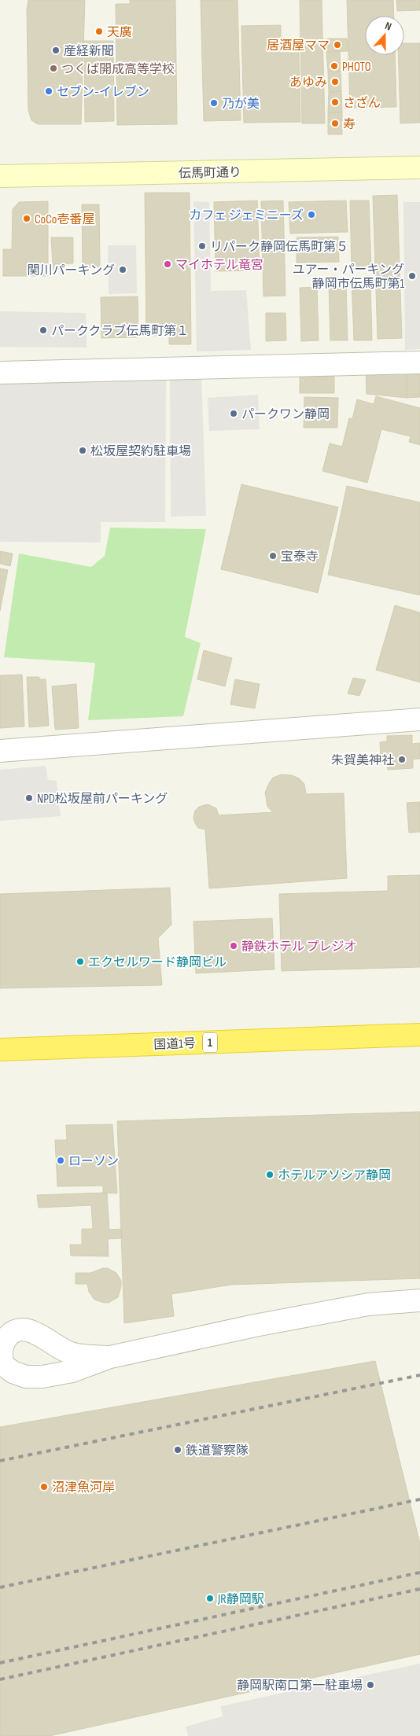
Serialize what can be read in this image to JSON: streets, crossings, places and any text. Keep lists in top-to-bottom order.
{
  "streets": {
    "highway": ["1", "国道1号"],
    "street": ["伝馬町通り"]
  },
  "places": [
    "天廣",
    "居酒屋ママ",
    "産経新聞",
    "PHOTO",
    "つくば開成高等学校",
    "あゆみ",
    "セブン-イレブン",
    "さざん",
    "乃が美",
    "寿",
    "カフェ ジェミニーズ",
    "CoCo壱番屋",
    "リパーク静岡伝馬町第５",
    "マイホテル竜宮",
    "関川パーキング",
    "ユアー・パーキング 静岡市伝馬町第1",
    "パーククラブ伝馬町第１",
    "パークワン静岡",
    "松坂屋契約駐車場",
    "宝泰寺",
    "朱賀美神社",
    "NPD松坂屋前パーキング",
    "静鉄ホテル プレジオ",
    "エクセルワード静岡ビル",
    "ローソン",
    "ホテルアソシア静岡",
    "鉄道警察隊",
    "沼津魚河岸",
    "JR静岡駅",
    "静岡駅南口第一駐車場"
  ],
  "north": "top"
}
